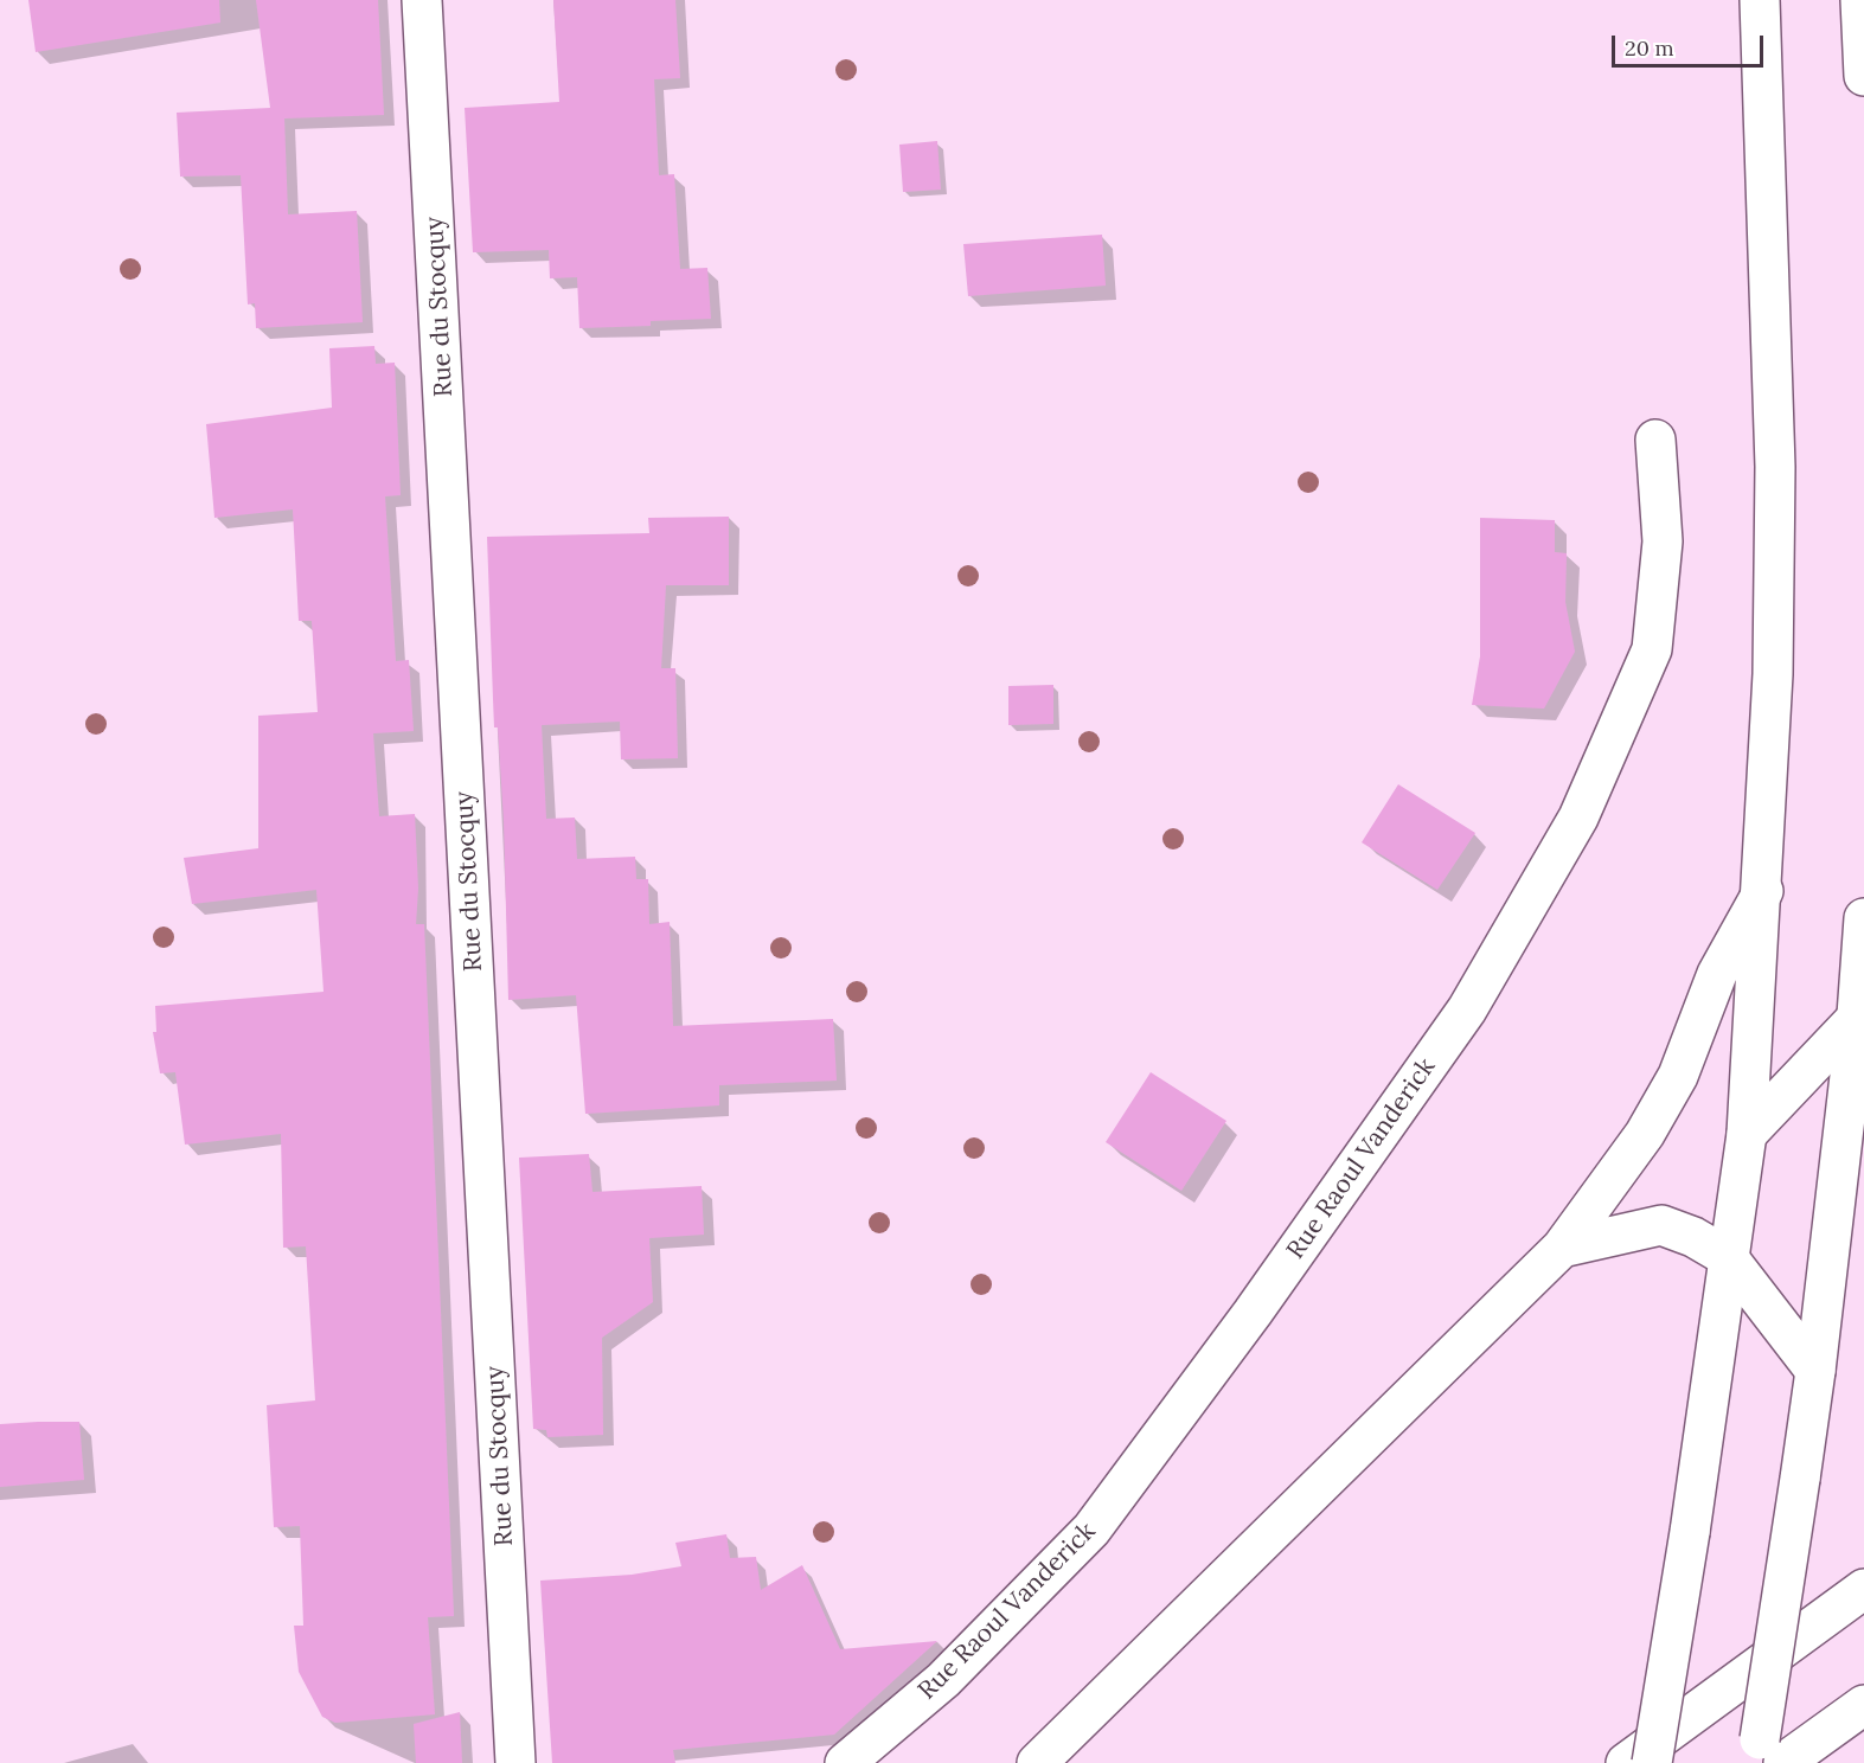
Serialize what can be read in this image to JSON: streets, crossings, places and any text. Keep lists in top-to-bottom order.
{
  "streets": {
    "main road": ["Rue du Stocquy", "Rue Raoul Vanderick"]
  },
  "scale_bar": "20 m"
}
